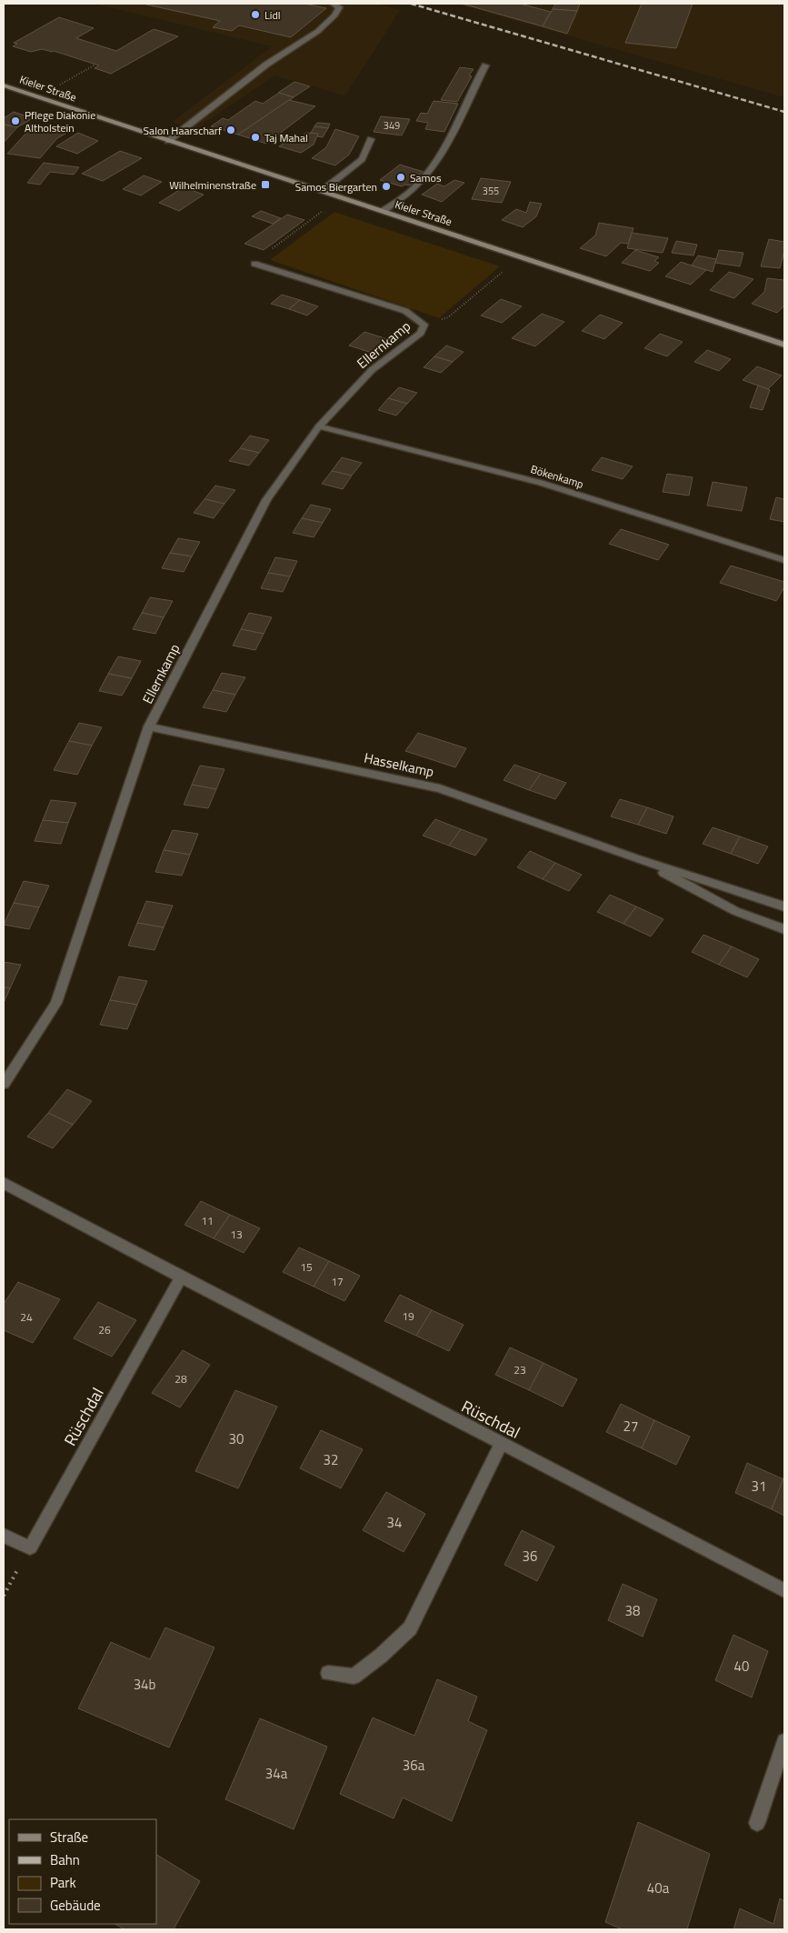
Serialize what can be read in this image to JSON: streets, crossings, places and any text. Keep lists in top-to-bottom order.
{
  "streets": {
    "main road": ["Kieler Straße"],
    "street": [
      "Ellernkamp",
      "Bökenkamp",
      "Hasselkamp",
      "Rüschdal"
    ]
  },
  "crossings": [
    ["Ellernkamp", "Bökenkamp"],
    ["Ellernkamp", "Hasselkamp"]
  ],
  "places": {
    "other": [
      "Lidl",
      "Pflege Diakonie Altholstein",
      "Salon Haarscharf",
      "Taj Mahal",
      "Samos",
      "Samos Biergarten"
    ],
    "transit": ["Wilhelminenstraße"]
  },
  "house_numbers": [
    "349",
    "355",
    "11",
    "13",
    "15",
    "17",
    "19",
    "24",
    "26",
    "23",
    "28",
    "27",
    "30",
    "32",
    "31",
    "34",
    "36",
    "38",
    "40",
    "34b",
    "36a",
    "34a",
    "40a"
  ],
  "legend": [
    "Straße",
    "Bahn",
    "Park",
    "Gebäude"
  ]
}
